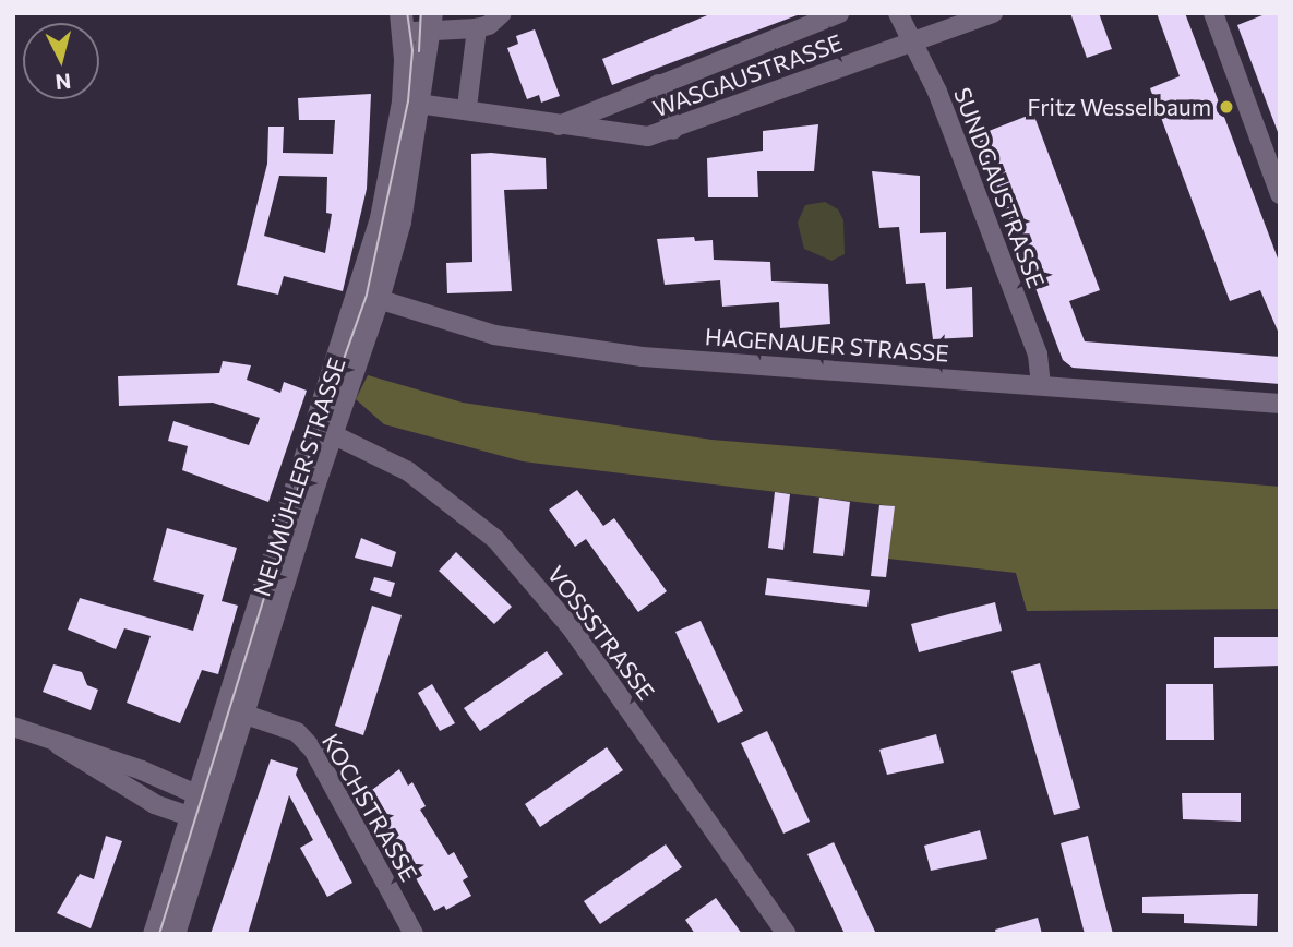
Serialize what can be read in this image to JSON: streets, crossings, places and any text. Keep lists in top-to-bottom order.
{
  "streets": {
    "main road": ["NEUMÜHLER STRASSE"],
    "street": [
      "WASGAUSTRASSE",
      "SUNDGAUSTRASSE",
      "HAGENAUER STRASSE",
      "VOSSSTRASSE",
      "KOCHSTRASSE"
    ]
  },
  "crossings": [
    ["WASGAUSTRASSE", "SUNDGAUSTRASSE"],
    ["WASGAUSTRASSE", "NEUMÜHLER STRASSE"],
    ["SUNDGAUSTRASSE", "HAGENAUER STRASSE"],
    ["HAGENAUER STRASSE", "NEUMÜHLER STRASSE"],
    ["NEUMÜHLER STRASSE", "VOSSSTRASSE"],
    ["NEUMÜHLER STRASSE", "KOCHSTRASSE"]
  ],
  "places": ["Fritz Wesselbaum"],
  "north": "bottom"
}
